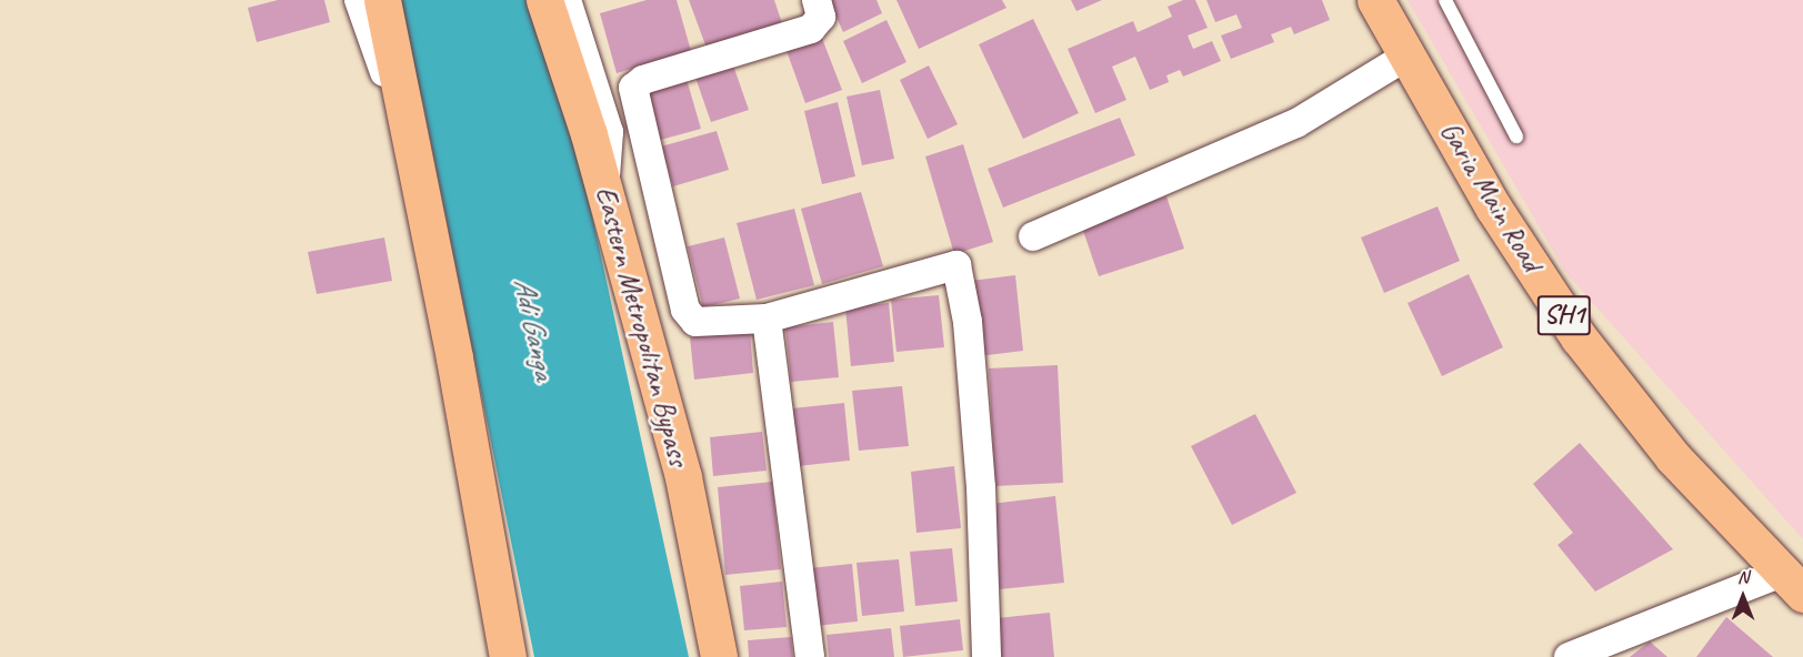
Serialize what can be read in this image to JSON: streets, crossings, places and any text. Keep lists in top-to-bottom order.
{
  "streets": {
    "main road": ["Garia Main Road", "SH1", "Eastern Metropolitan Bypass"]
  },
  "water": ["Adi Ganga"],
  "north": "top"
}
